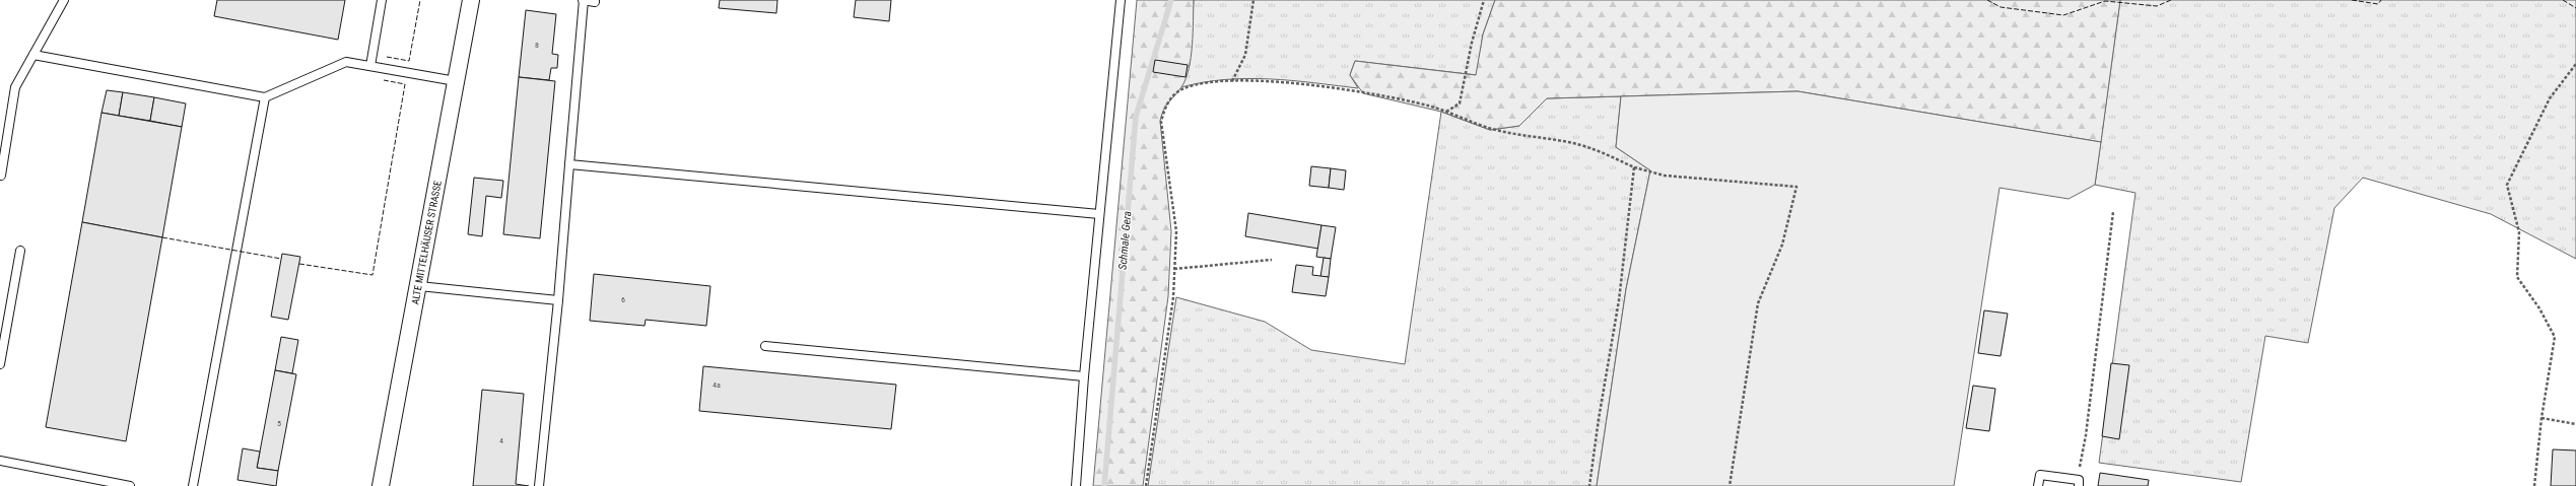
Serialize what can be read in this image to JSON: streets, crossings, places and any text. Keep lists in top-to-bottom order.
{
  "streets": {
    "street": ["ALTE MITTELHÄUSER STRASSE"]
  },
  "water": ["Schmale Gera"],
  "house_numbers": [
    "8",
    "6",
    "4a",
    "5",
    "4"
  ]
}
